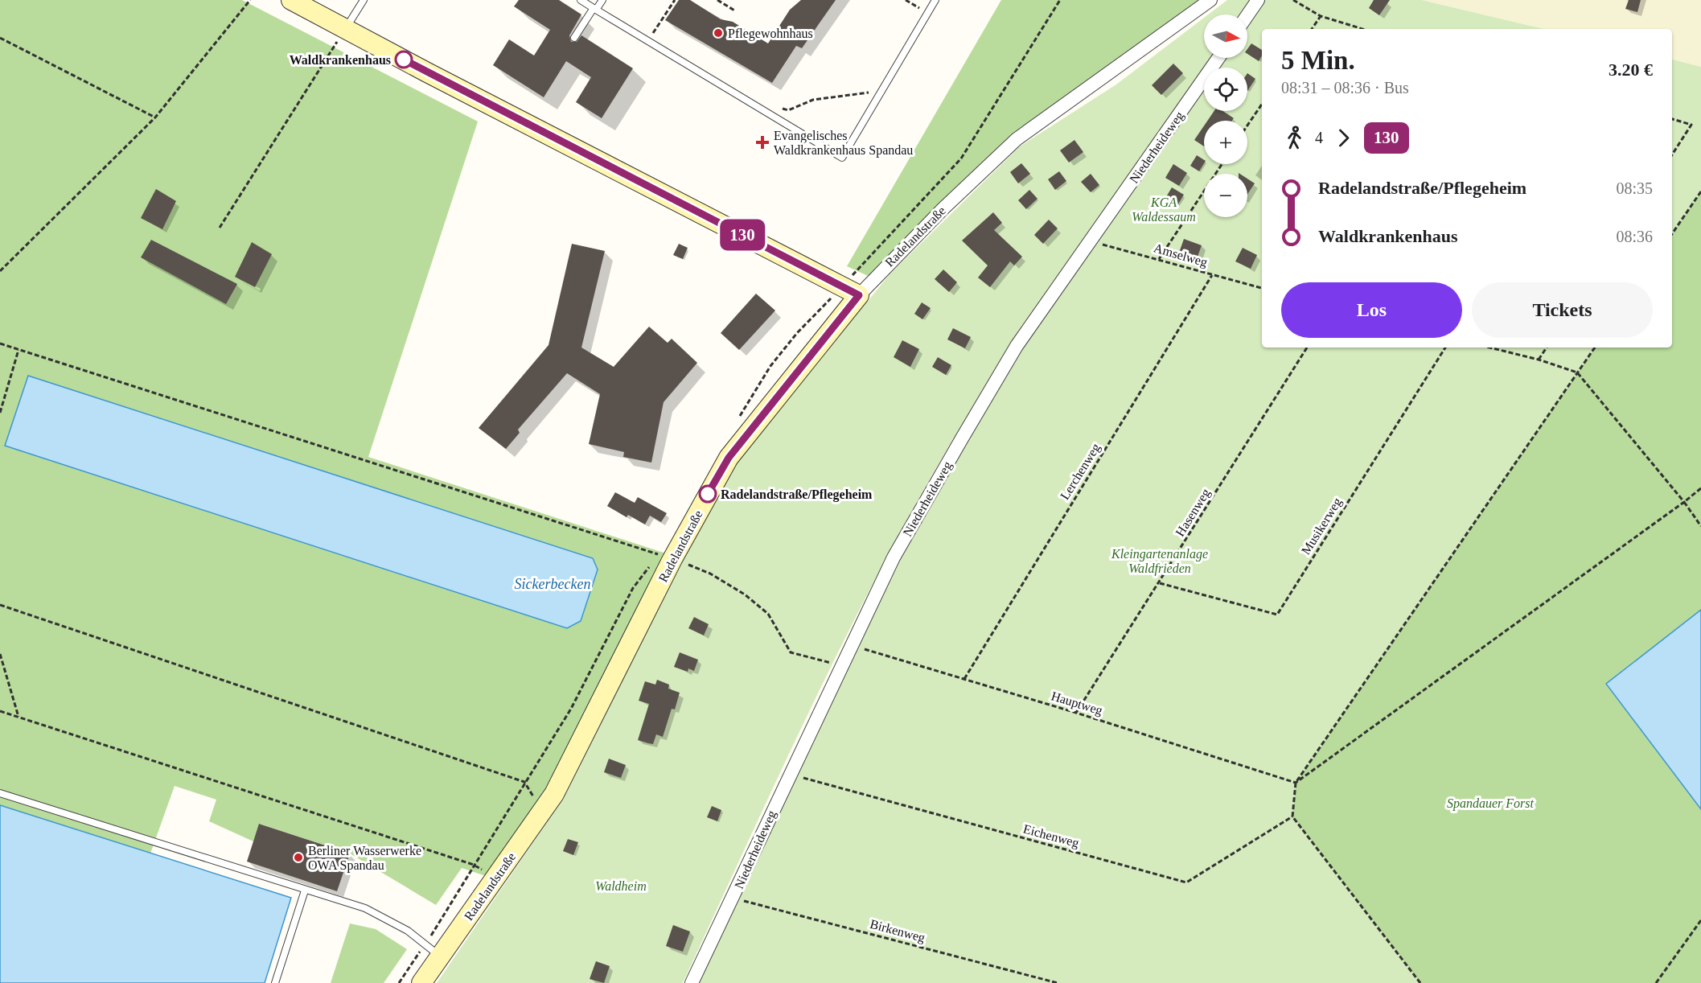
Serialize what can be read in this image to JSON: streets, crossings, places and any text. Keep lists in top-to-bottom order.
{
  "streets": {
    "street": ["Niederheideweg", "Radelandstraße"],
    "path": [
      "Amselweg",
      "Lerchenweg",
      "Hasenweg",
      "Musikerweg",
      "Hauptweg",
      "Eichenweg",
      "Birkenweg"
    ]
  },
  "crossings": [
    ["Niederheideweg", "Amselweg"],
    ["Niederheideweg", "Hauptweg"],
    ["Niederheideweg", "Eichenweg"],
    ["Niederheideweg", "Birkenweg"],
    ["Amselweg", "Lerchenweg"],
    ["Lerchenweg", "Hauptweg"],
    ["Hasenweg", "Musikerweg"],
    ["Hasenweg", "Hauptweg"]
  ],
  "water": ["Sickerbecken"],
  "parks": [
    "KGA Waldessaum",
    "Kleingartenanlage Waldfrieden",
    "Spandauer Forst",
    "Waldheim"
  ],
  "places": {
    "other": [
      "Pflegewohnhaus",
      "Waldkrankenhaus",
      "Radelandstraße/Pflegeheim",
      "Berliner Wasserwerke OWA Spandau"
    ],
    "health": ["Evangelisches Waldkrankenhaus Spandau"]
  },
  "lines": ["bus line 130"],
  "north": "right",
  "page": {
    "on_map": "130",
    "map_buttons": ["+", "−"],
    "heading": ["5 Min.", "08:31 – 08:36 · Bus", "3.20 €"],
    "legs": ["4", "130"],
    "list": [
      {
        "name": "Radelandstraße/Pflegeheim",
        "value": "08:35"
      },
      {
        "name": "Waldkrankenhaus",
        "value": "08:36"
      }
    ],
    "buttons": ["Los", "Tickets"]
  }
}
